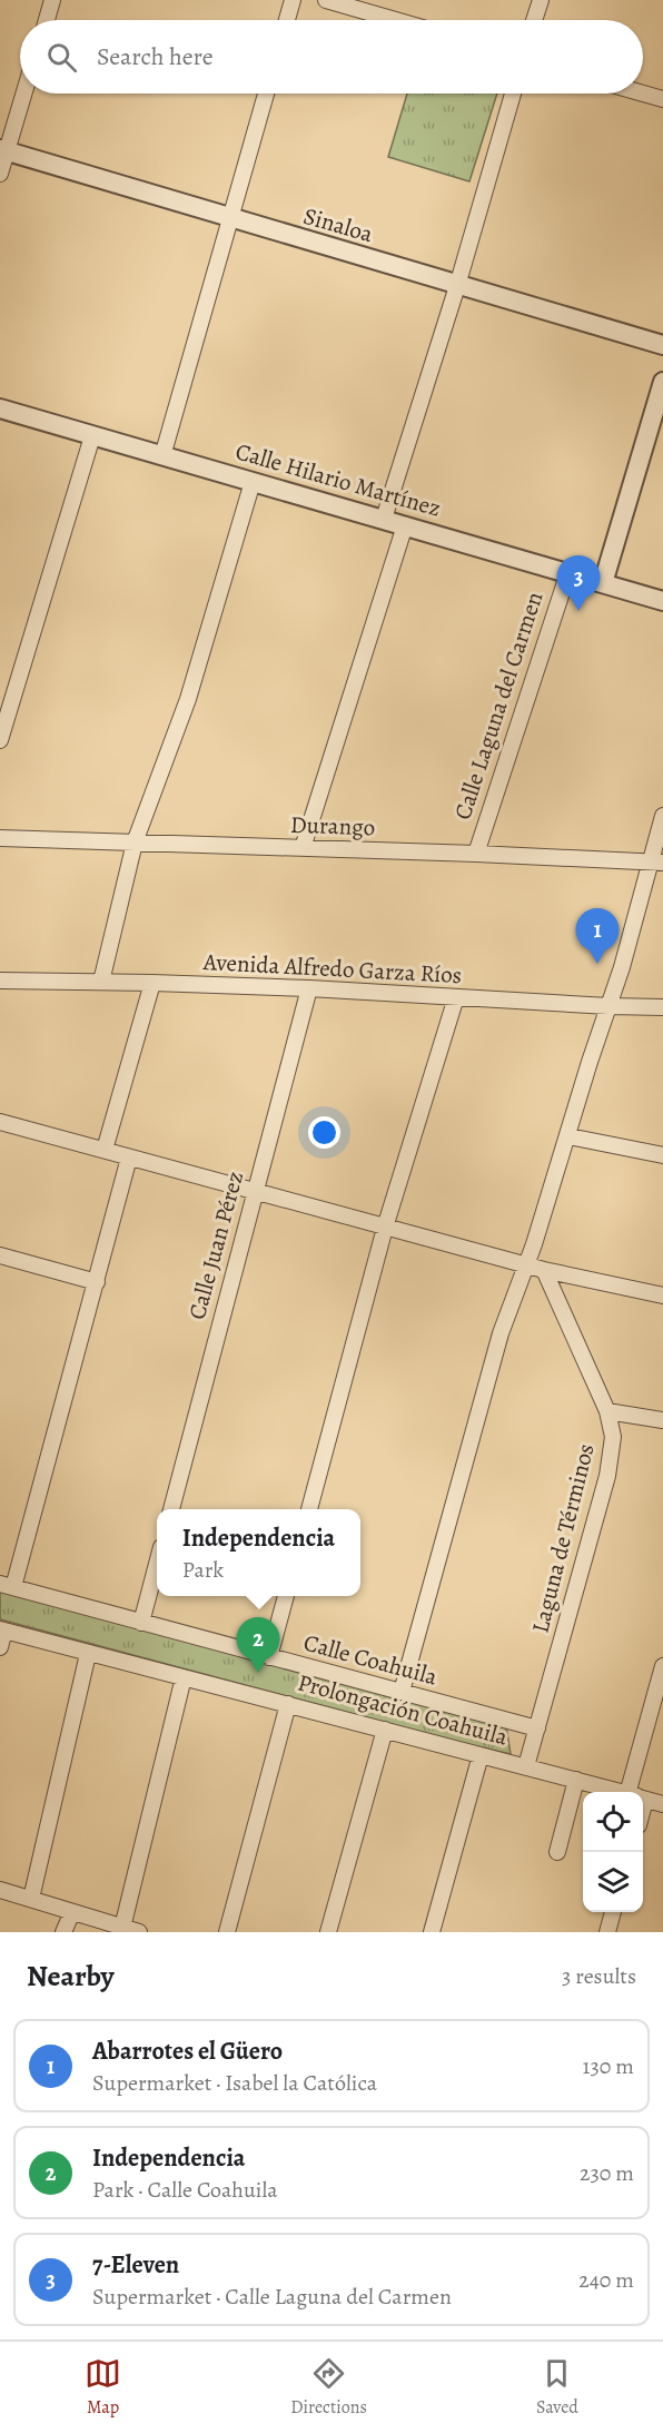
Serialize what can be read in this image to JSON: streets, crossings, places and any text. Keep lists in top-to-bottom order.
{
  "streets": {
    "street": [
      "Sinaloa",
      "Calle Hilario Martínez",
      "Calle Laguna del Carmen",
      "Durango",
      "Avenida Alfredo Garza Ríos",
      "Calle Juan Pérez",
      "Laguna de Términos",
      "Calle Coahuila",
      "Prolongación Coahuila"
    ]
  },
  "crossings": [
    ["Calle Hilario Martínez", "Calle Laguna del Carmen"],
    ["Calle Laguna del Carmen", "Durango"],
    ["Avenida Alfredo Garza Ríos", "Calle Juan Pérez"],
    ["Laguna de Términos", "Calle Coahuila"],
    ["Laguna de Términos", "Prolongación Coahuila"]
  ],
  "page": {
    "search": "Search here",
    "pins": ["3", "1", "2"],
    "popup": ["Independencia", "Park"],
    "heading": ["Nearby", "3 results"],
    "list": [
      {
        "mark": "1",
        "name": "Abarrotes el Güero",
        "note": "Supermarket · Isabel la Católica",
        "value": "130 m"
      },
      {
        "mark": "2",
        "name": "Independencia",
        "note": "Park · Calle Coahuila",
        "value": "230 m"
      },
      {
        "mark": "3",
        "name": "7-Eleven",
        "note": "Supermarket · Calle Laguna del Carmen",
        "value": "240 m"
      }
    ],
    "nav": ["Map", "Directions", "Saved"]
  }
}
